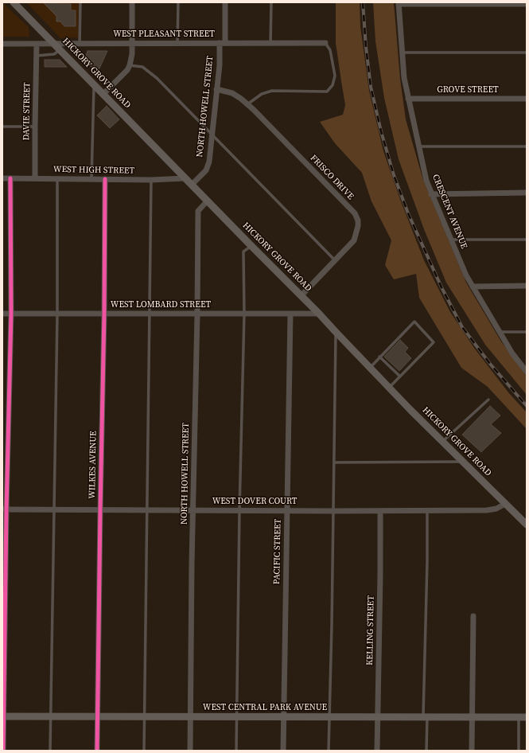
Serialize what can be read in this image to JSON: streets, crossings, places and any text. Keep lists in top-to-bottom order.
{
  "streets": {
    "main road": ["HICKORY GROVE ROAD", "WEST CENTRAL PARK AVENUE"],
    "street": [
      "WEST PLEASANT STREET",
      "GROVE STREET",
      "NORTH HOWELL STREET",
      "DAVIE STREET",
      "WEST HIGH STREET",
      "FRISCO DRIVE",
      "CRESCENT AVENUE",
      "WEST LOMBARD STREET",
      "WILKES AVENUE",
      "WEST DOVER COURT",
      "PACIFIC STREET",
      "KELLING STREET"
    ]
  },
  "crossings": [
    ["WEST PLEASANT STREET", "HICKORY GROVE ROAD"],
    ["WEST PLEASANT STREET", "NORTH HOWELL STREET"],
    ["WEST PLEASANT STREET", "DAVIE STREET"],
    ["HICKORY GROVE ROAD", "NORTH HOWELL STREET"],
    ["HICKORY GROVE ROAD", "WEST HIGH STREET"],
    ["HICKORY GROVE ROAD", "FRISCO DRIVE"],
    ["HICKORY GROVE ROAD", "WEST LOMBARD STREET"],
    ["HICKORY GROVE ROAD", "WEST DOVER COURT"],
    ["GROVE STREET", "CRESCENT AVENUE"],
    ["NORTH HOWELL STREET", "FRISCO DRIVE"],
    ["NORTH HOWELL STREET", "WEST LOMBARD STREET"],
    ["NORTH HOWELL STREET", "WEST DOVER COURT"],
    ["NORTH HOWELL STREET", "WEST CENTRAL PARK AVENUE"],
    ["DAVIE STREET", "WEST HIGH STREET"],
    ["WEST HIGH STREET", "WILKES AVENUE"],
    ["WEST LOMBARD STREET", "WILKES AVENUE"],
    ["WEST LOMBARD STREET", "PACIFIC STREET"],
    ["WILKES AVENUE", "WEST DOVER COURT"],
    ["WILKES AVENUE", "WEST CENTRAL PARK AVENUE"],
    ["WEST DOVER COURT", "PACIFIC STREET"],
    ["WEST DOVER COURT", "KELLING STREET"],
    ["PACIFIC STREET", "WEST CENTRAL PARK AVENUE"],
    ["KELLING STREET", "WEST CENTRAL PARK AVENUE"]
  ]
}
